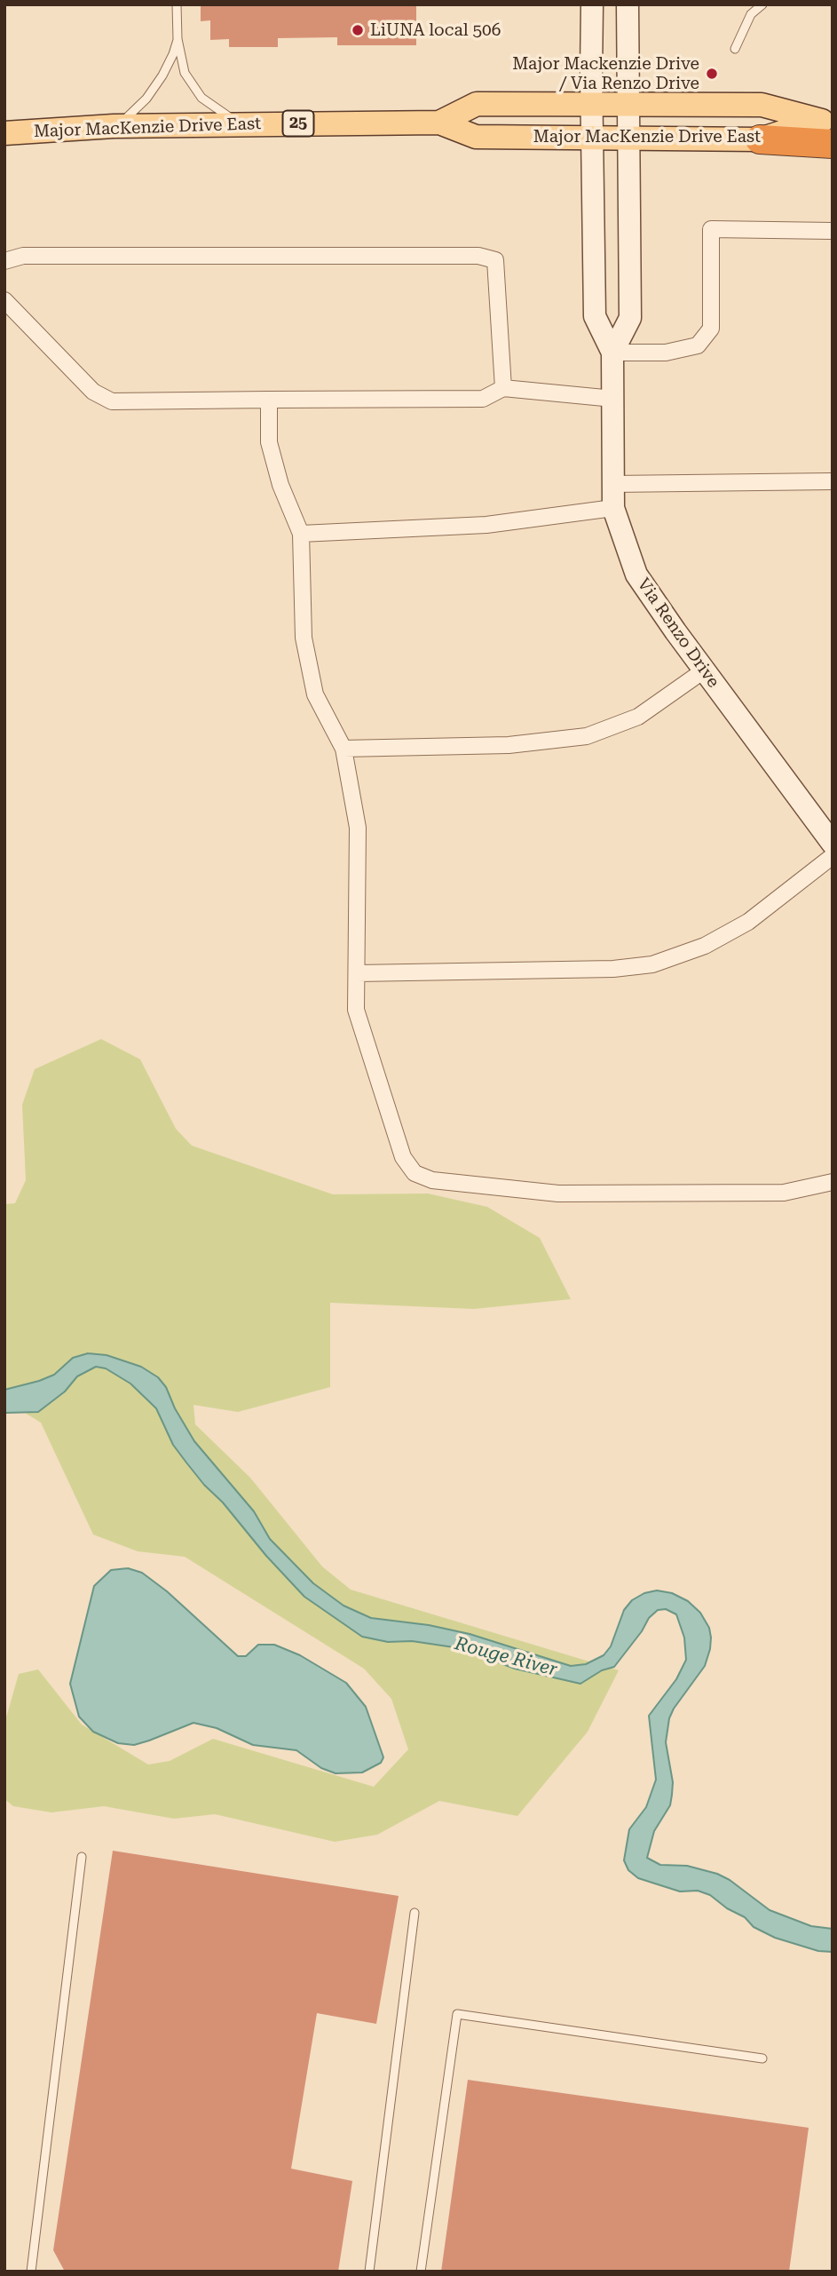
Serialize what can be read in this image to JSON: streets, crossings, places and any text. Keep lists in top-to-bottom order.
{
  "streets": {
    "main road": ["25", "Major MacKenzie Drive East"],
    "street": ["Via Renzo Drive"]
  },
  "crossings": [
    ["Major MacKenzie Drive East", "Via Renzo Drive"]
  ],
  "water": ["Rouge River"],
  "places": ["LiUNA local 506", "Major Mackenzie Drive / Via Renzo Drive"]
}
